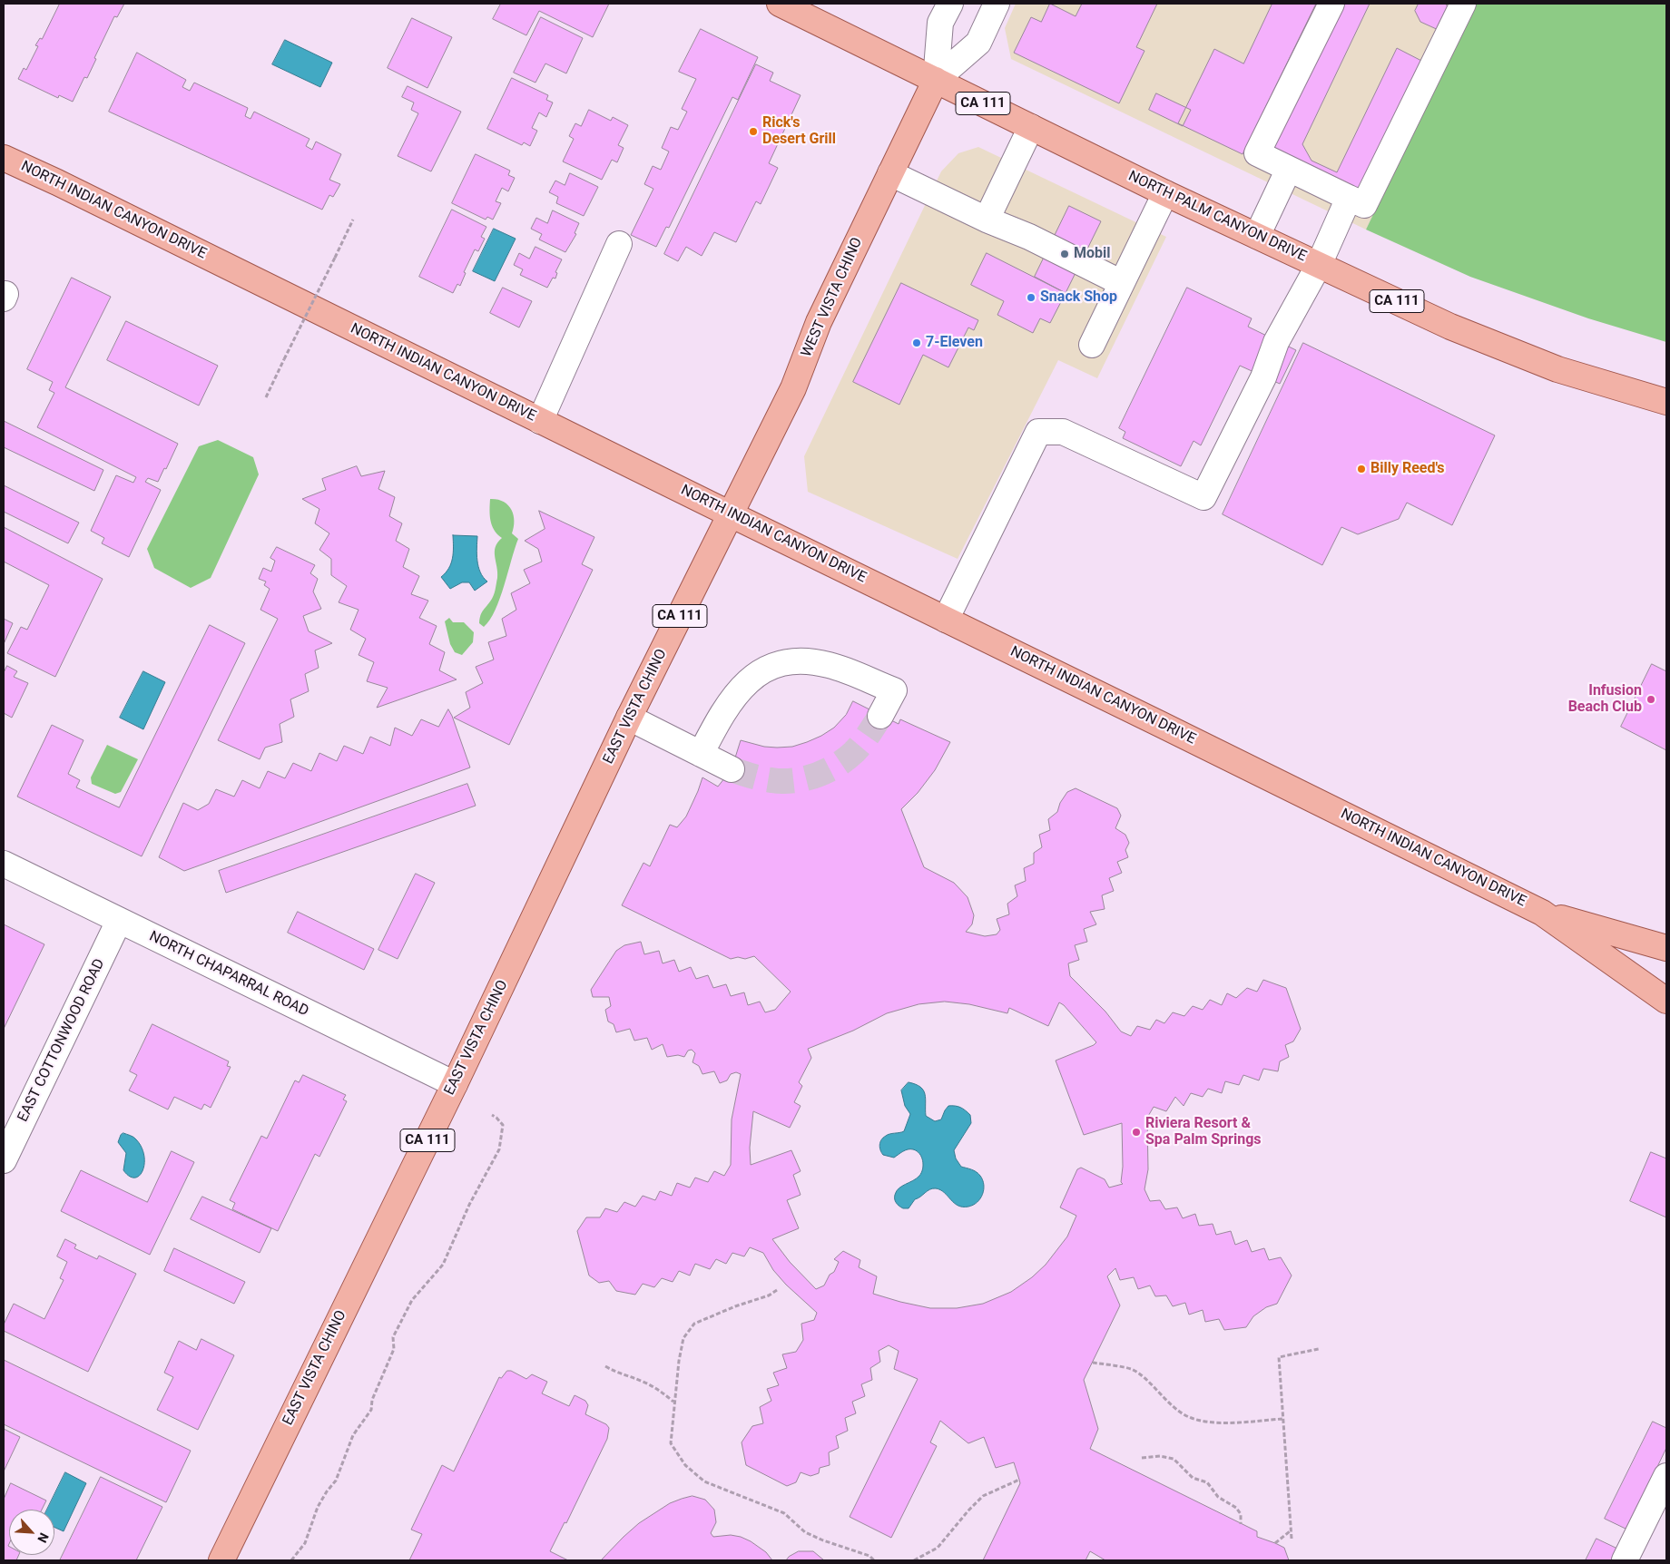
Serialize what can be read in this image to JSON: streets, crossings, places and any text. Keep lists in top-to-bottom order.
{
  "streets": {
    "main road": [
      "CA 111",
      "NORTH INDIAN CANYON DRIVE",
      "NORTH PALM CANYON DRIVE",
      "WEST VISTA CHINO",
      "EAST VISTA CHINO"
    ],
    "street": ["NORTH CHAPARRAL ROAD", "EAST COTTONWOOD ROAD"]
  },
  "crossings": [
    ["NORTH INDIAN CANYON DRIVE", "WEST VISTA CHINO"],
    ["NORTH INDIAN CANYON DRIVE", "EAST VISTA CHINO"],
    ["NORTH PALM CANYON DRIVE", "WEST VISTA CHINO"],
    ["WEST VISTA CHINO", "EAST VISTA CHINO"],
    ["EAST VISTA CHINO", "NORTH CHAPARRAL ROAD"],
    ["NORTH CHAPARRAL ROAD", "EAST COTTONWOOD ROAD"]
  ],
  "places": [
    "Rick's Desert Grill",
    "Mobil",
    "Snack Shop",
    "7-Eleven",
    "Billy Reed's",
    "Infusion Beach Club",
    "Riviera Resort & Spa Palm Springs"
  ],
  "north": "bottom right"
}
